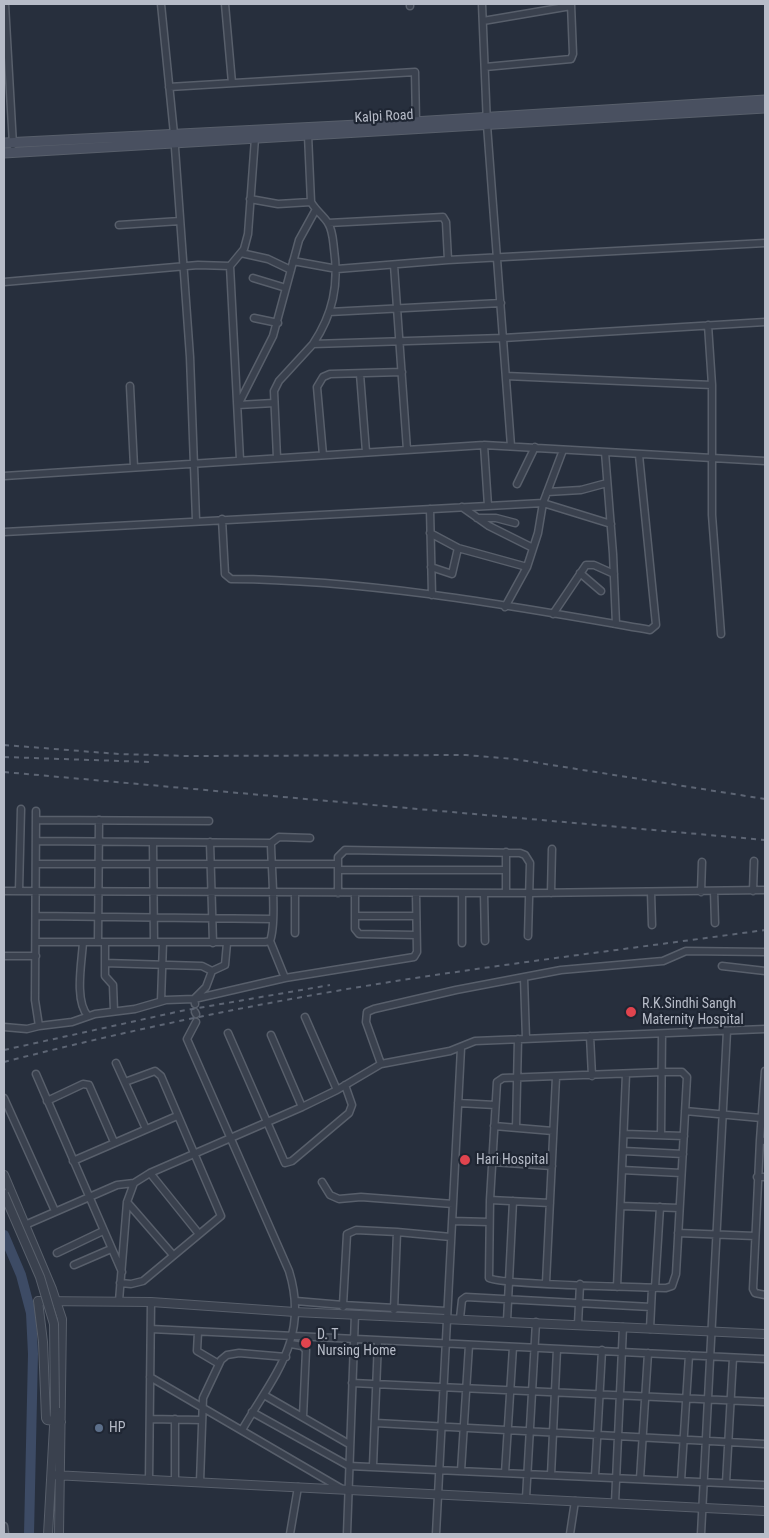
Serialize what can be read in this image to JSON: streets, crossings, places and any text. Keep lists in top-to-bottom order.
{
  "streets": {
    "main road": ["Kalpi Road"]
  },
  "places": [
    "R.K.Sindhi Sangh Maternity Hospital",
    "Hari Hospital",
    "D. T Nursing Home",
    "HP"
  ]
}
